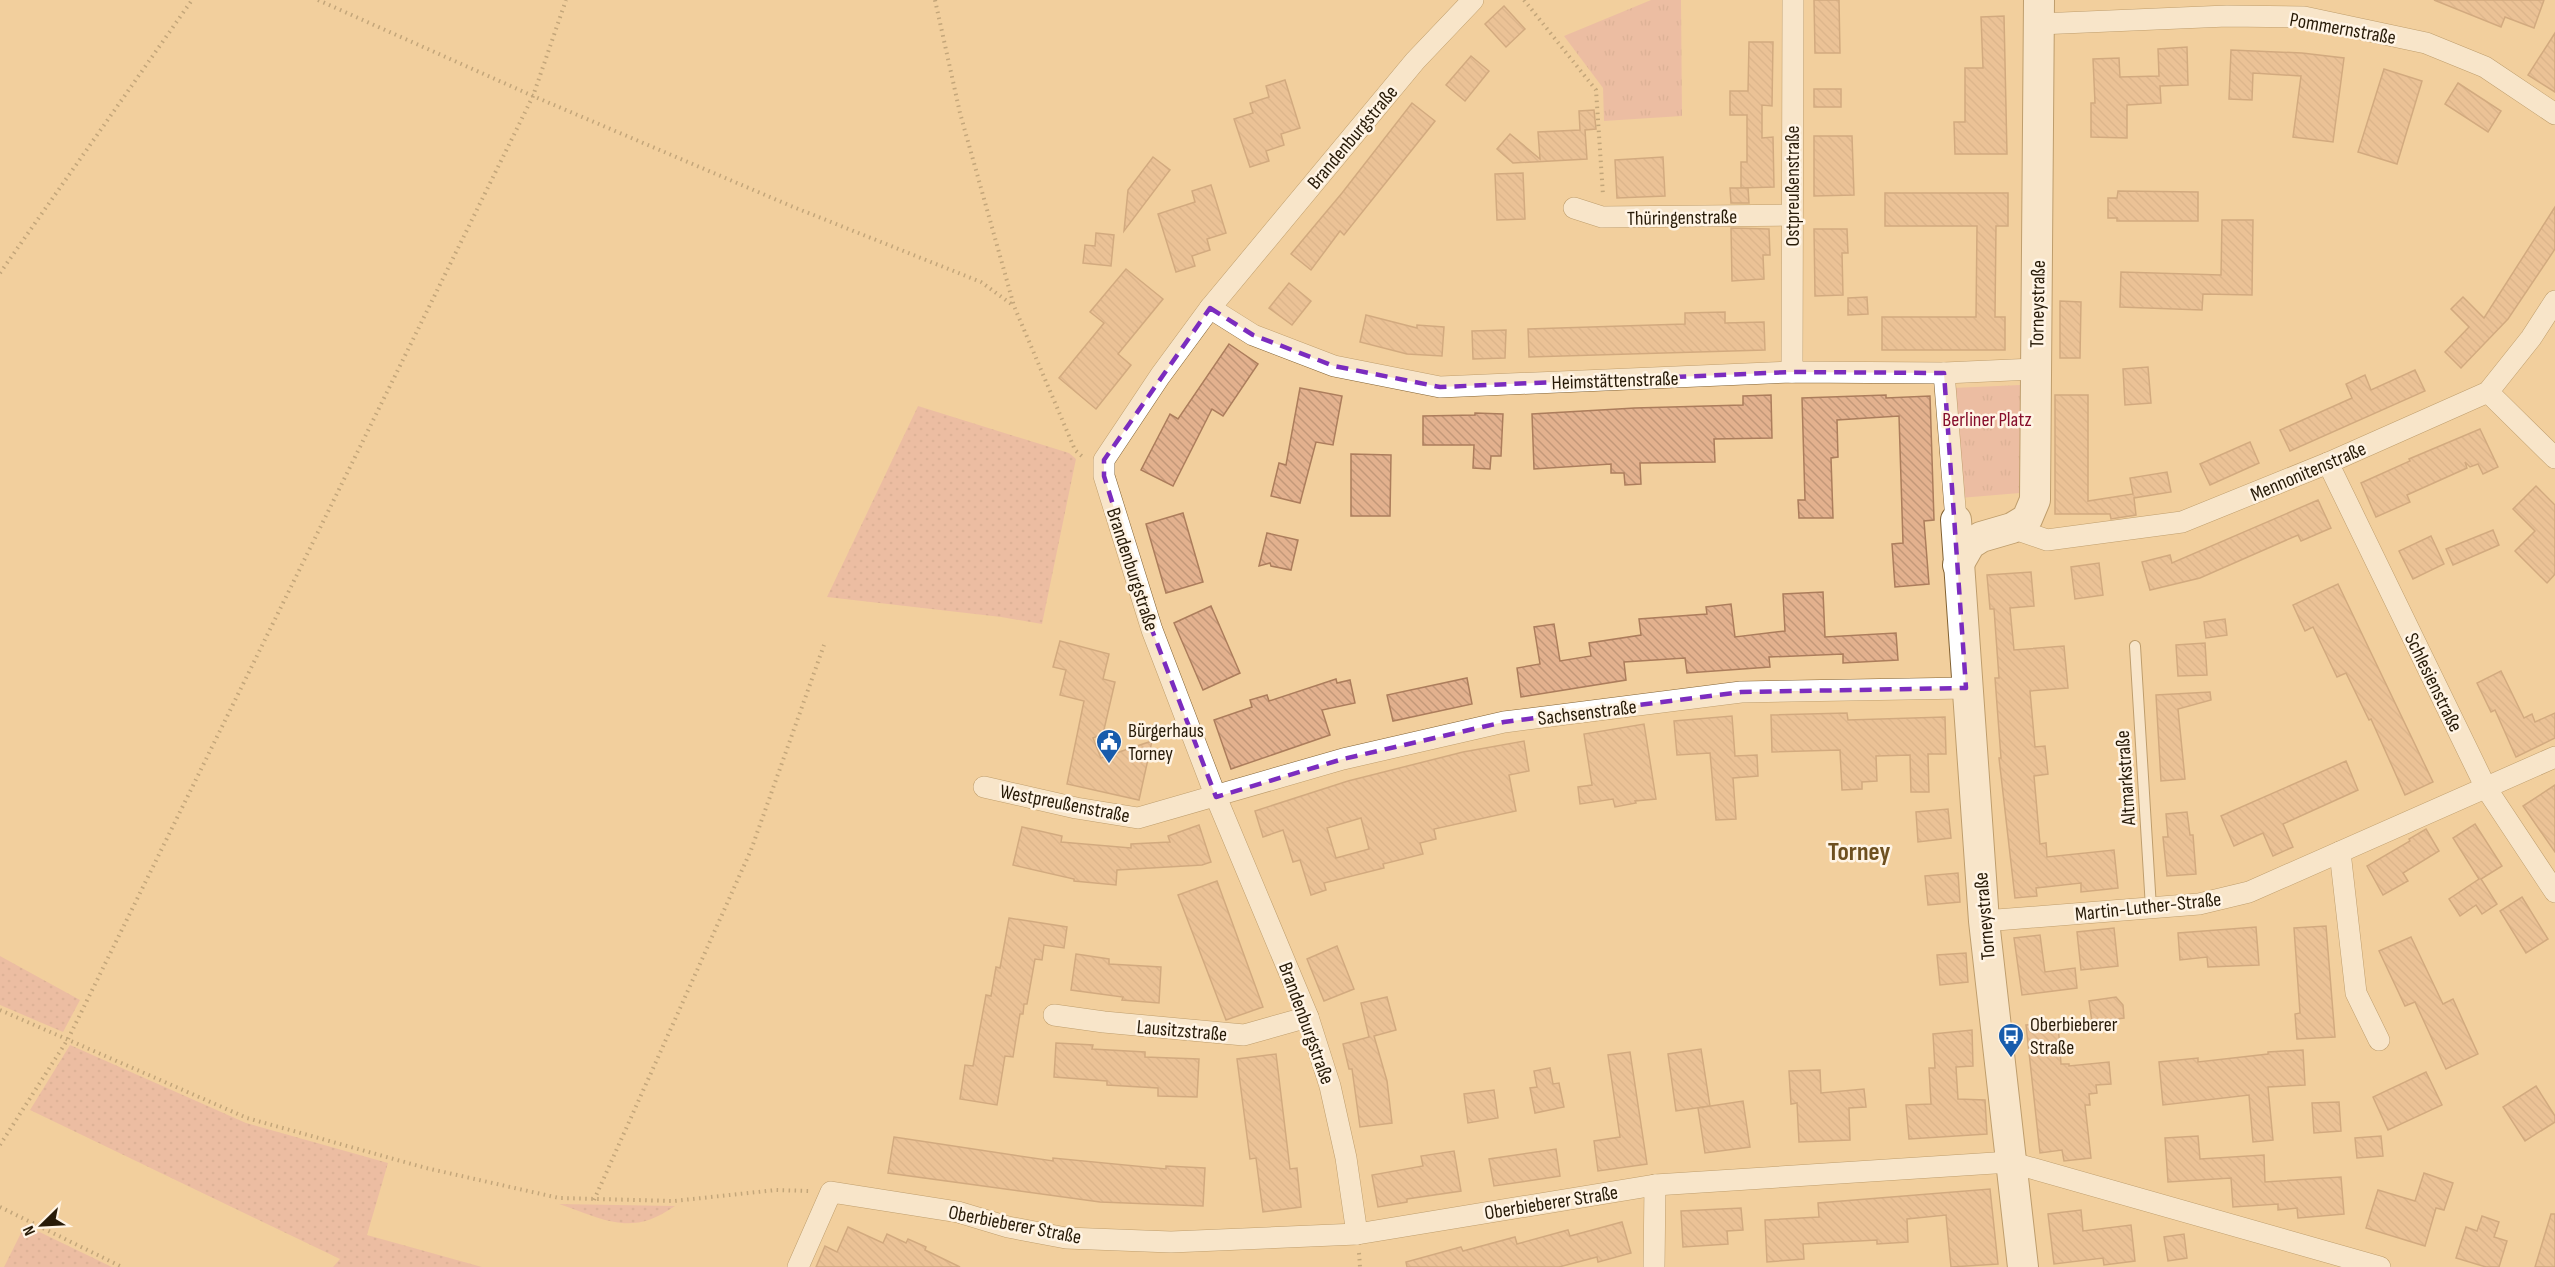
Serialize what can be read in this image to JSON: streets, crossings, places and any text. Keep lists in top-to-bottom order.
{
  "streets": {
    "street": [
      "Pommernstraße",
      "Brandenburgstraße",
      "Ostpreußenstraße",
      "Thüringenstraße",
      "Torneystraße",
      "Heimstättenstraße",
      "Mennonitenstraße",
      "Schlesienstraße",
      "Sachsenstraße",
      "Westpreußenstraße",
      "Martin-Luther-Straße",
      "Lausitzstraße",
      "Oberbieberer Straße"
    ],
    "lane": ["Altmarkstraße"]
  },
  "crossings": [
    ["Pommernstraße", "Torneystraße"],
    ["Brandenburgstraße", "Heimstättenstraße"],
    ["Brandenburgstraße", "Sachsenstraße"],
    ["Brandenburgstraße", "Westpreußenstraße"],
    ["Brandenburgstraße", "Lausitzstraße"],
    ["Brandenburgstraße", "Oberbieberer Straße"],
    ["Ostpreußenstraße", "Thüringenstraße"],
    ["Ostpreußenstraße", "Heimstättenstraße"],
    ["Torneystraße", "Heimstättenstraße"],
    ["Torneystraße", "Mennonitenstraße"],
    ["Torneystraße", "Sachsenstraße"],
    ["Torneystraße", "Martin-Luther-Straße"],
    ["Torneystraße", "Oberbieberer Straße"],
    ["Mennonitenstraße", "Schlesienstraße"],
    ["Schlesienstraße", "Martin-Luther-Straße"],
    ["Sachsenstraße", "Westpreußenstraße"],
    ["Altmarkstraße", "Martin-Luther-Straße"]
  ],
  "districts": ["Torney"],
  "parks": ["Berliner Platz"],
  "places": {
    "public building": ["Bürgerhaus Torney"],
    "bus stop": ["Oberbieberer Straße"]
  },
  "north": "bottom left"
}
